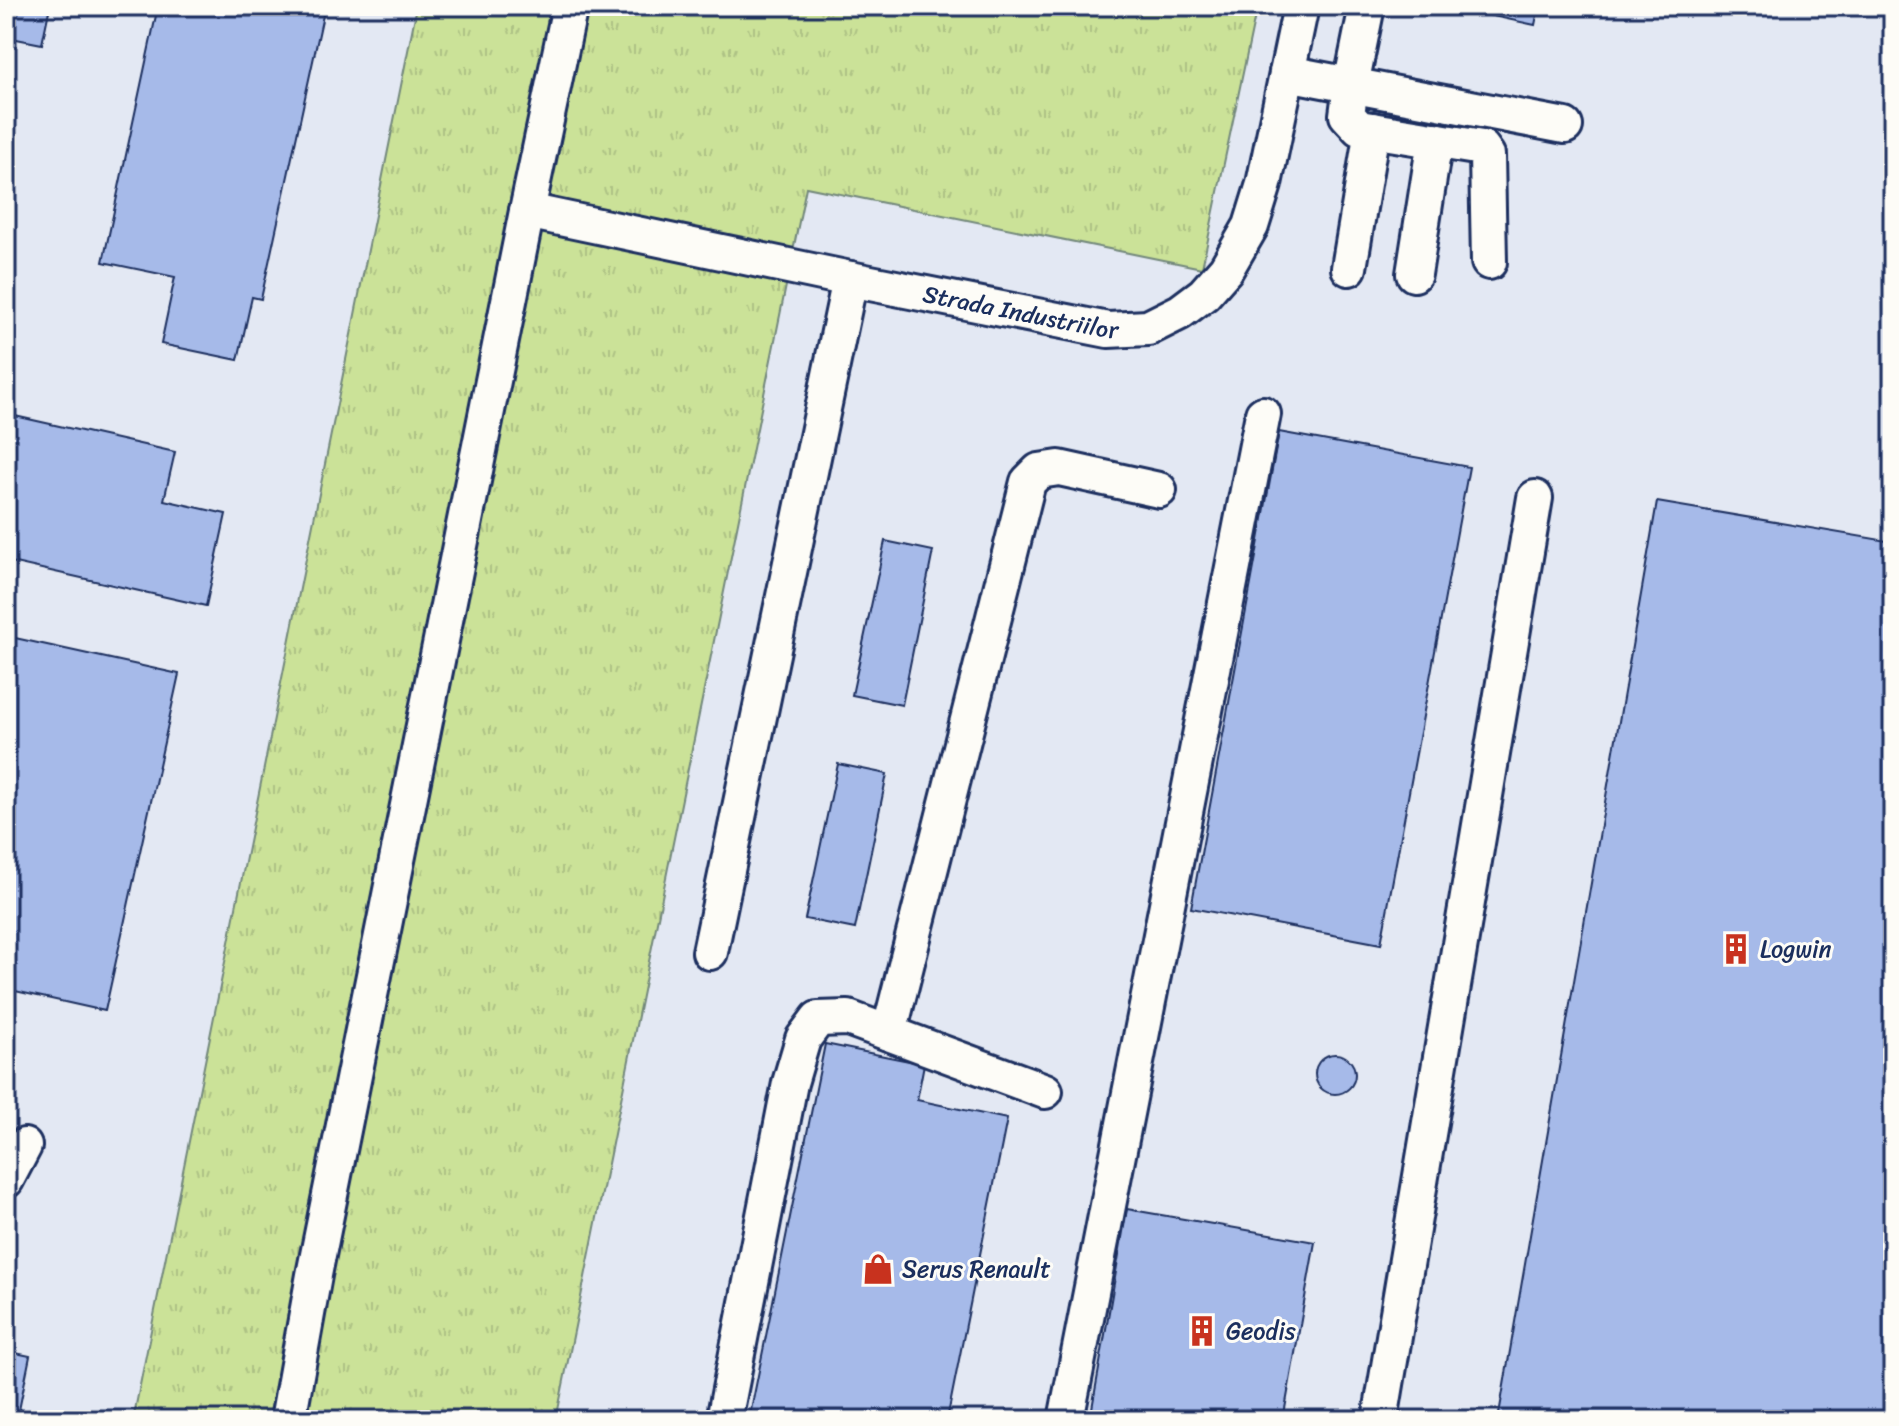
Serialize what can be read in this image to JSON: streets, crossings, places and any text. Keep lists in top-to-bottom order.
{
  "streets": {
    "street": ["Strada Industriilor"]
  },
  "places": {
    "building": ["Logwin", "Geodis"],
    "shop": ["Serus Renault"]
  }
}
